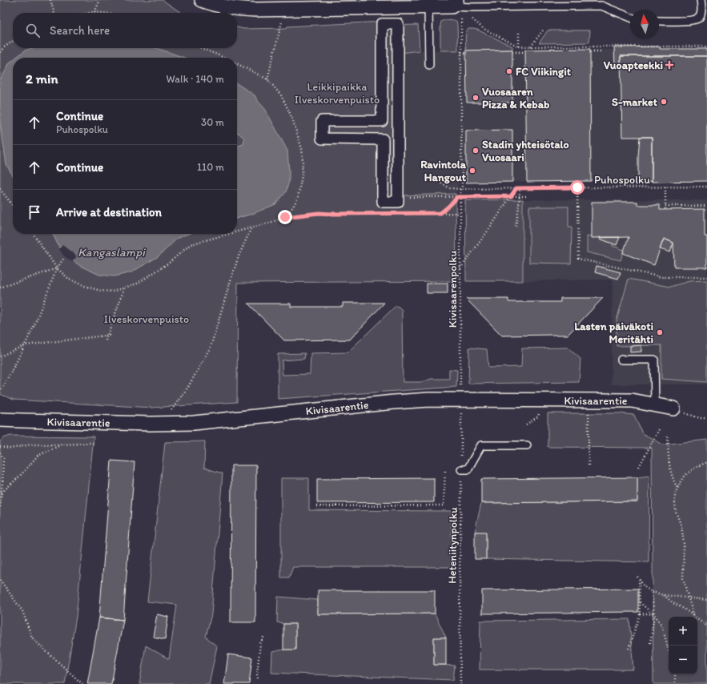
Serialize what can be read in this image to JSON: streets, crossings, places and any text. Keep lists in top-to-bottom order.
{
  "streets": {
    "street": ["Kivisaarentie"],
    "path": ["Puhospolku", "Kivisaarenpolku", "Heteniitynpolku"]
  },
  "crossings": [
    ["Puhospolku", "Kivisaarenpolku"]
  ],
  "water": ["Kangaslampi"],
  "parks": ["Leikkipaikka Ilveskorvenpuisto", "Ilveskorvenpuisto"],
  "places": {
    "health": ["Vuoapteekki"],
    "other": [
      "FC Viikingit",
      "Vuosaaren Pizza & Kebab",
      "S-market",
      "Stadin yhteisötalo Vuosaari",
      "Ravintola Hangout",
      "Lasten päiväkoti Meritähti"
    ]
  },
  "north": "top",
  "page": {
    "search": "Search here",
    "heading": ["2 min", "Walk · 140 m"],
    "list": [
      ["Continue", "Puhospolku", "30 m"],
      ["Continue", "110 m"],
      "Arrive at destination"
    ],
    "map_buttons": ["+", "−"]
  }
}
